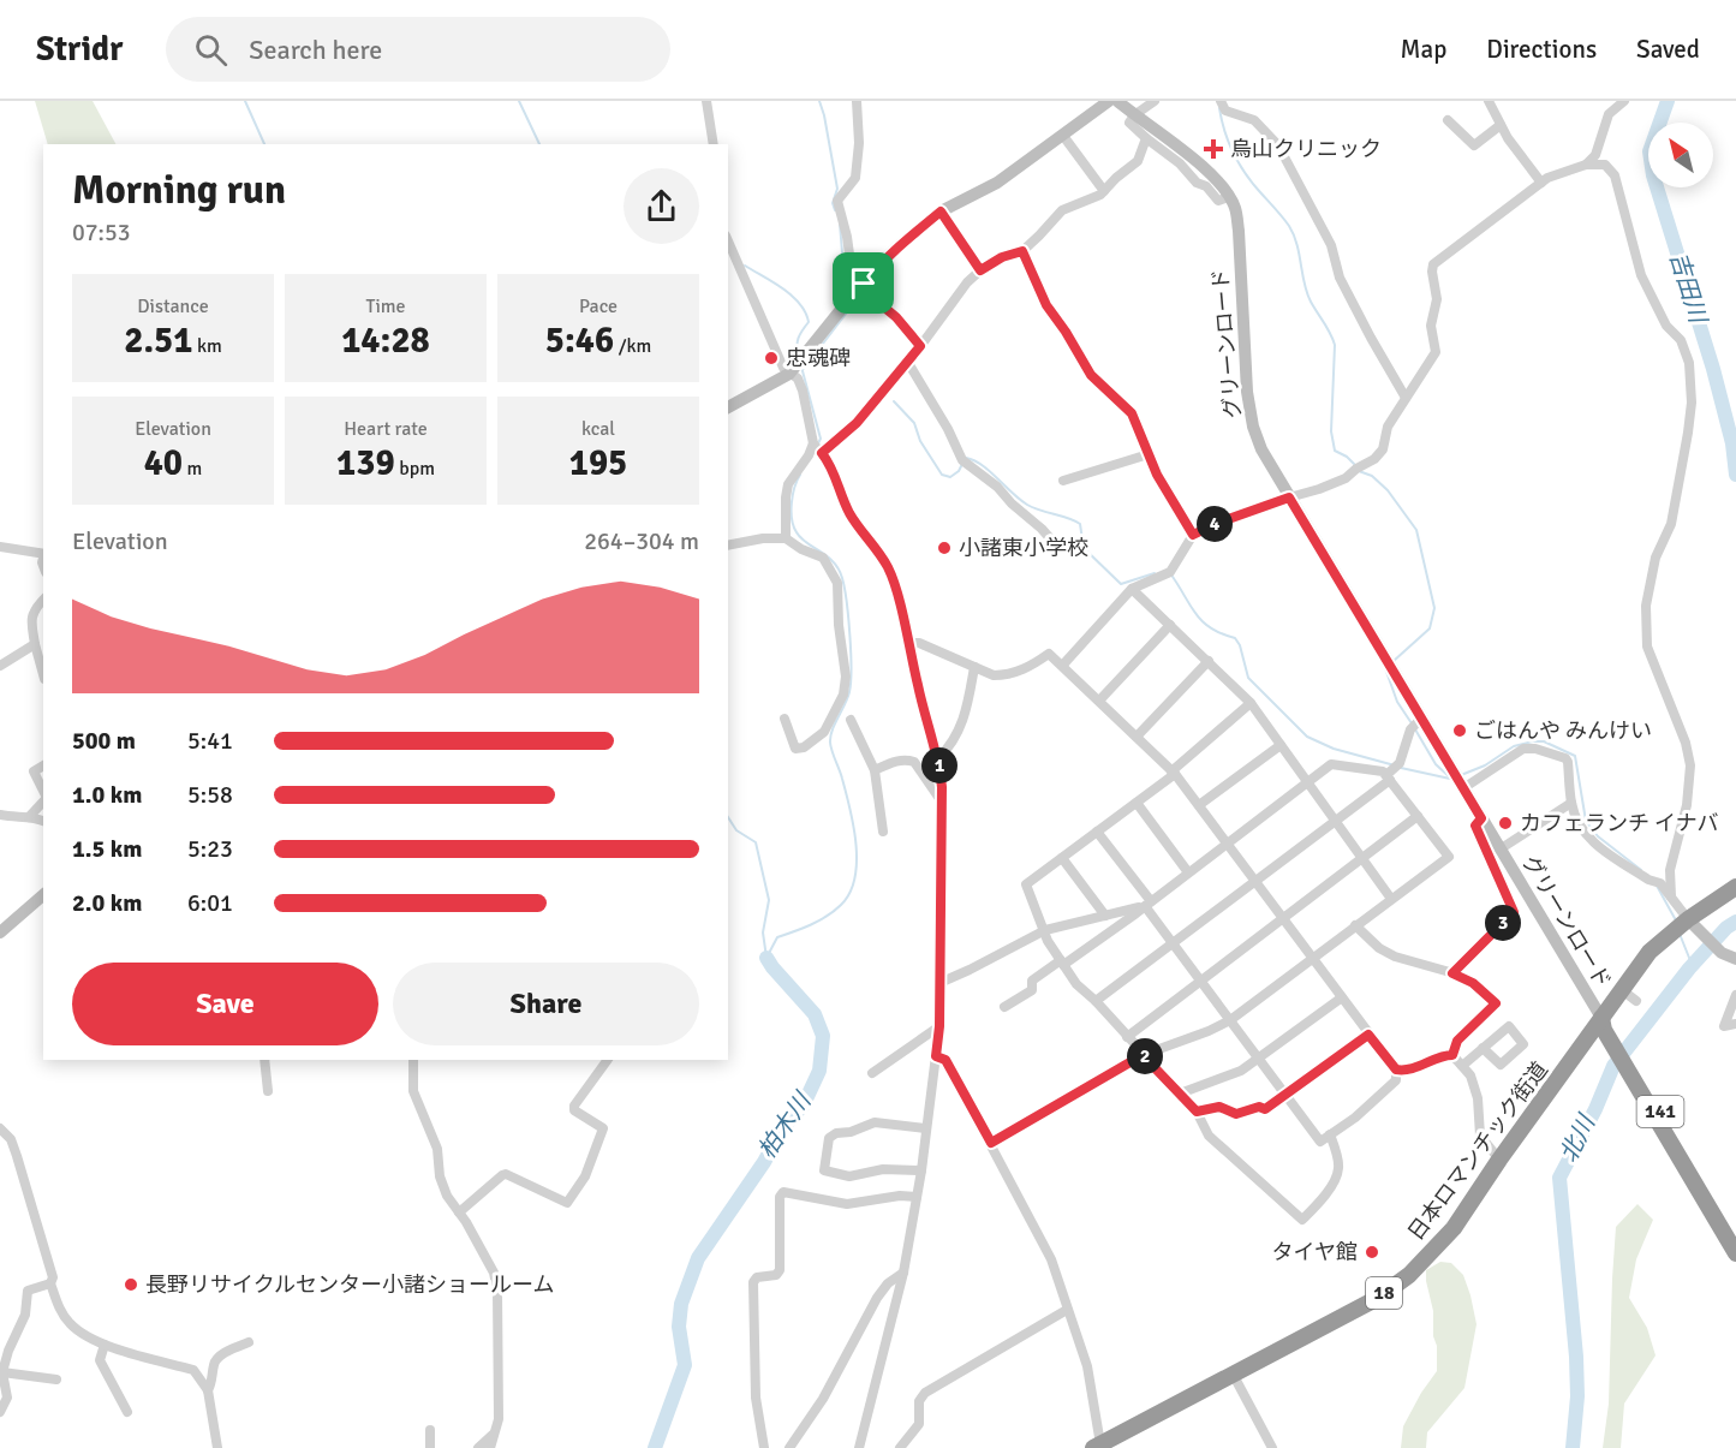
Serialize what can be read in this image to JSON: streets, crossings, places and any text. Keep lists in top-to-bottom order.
{
  "streets": {
    "highway": ["141", "日本ロマンチック街道", "18"],
    "street": ["グリーンロード"]
  },
  "crossings": [
    ["グリーンロード", "141"],
    ["グリーンロード", "日本ロマンチック街道"],
    ["141", "日本ロマンチック街道"]
  ],
  "water": ["吉田川", "柏木川", "北川"],
  "places": {
    "health": ["烏山クリニック"],
    "other": [
      "忠魂碑",
      "小諸東小学校",
      "ごはんや みんけい",
      "カフェランチ イナバ",
      "タイヤ館",
      "長野リサイクルセンター小諸ショールーム"
    ]
  },
  "north": "top left",
  "page": {
    "header": "Stridr",
    "search": "Search here",
    "nav": ["Map", "Directions", "Saved"],
    "heading": ["Morning run", "07:53"],
    "stats": [
      ["Distance", "2.51 km"],
      ["Time", "14:28"],
      ["Pace", "5:46 /km"],
      ["Elevation", "40 m"],
      ["Heart rate", "139 bpm"],
      ["kcal", "195"]
    ],
    "pins": [
      "4",
      "1",
      "3",
      "2"
    ],
    "chart": ["Elevation", "264–304 m"],
    "list": [
      {
        "name": "500 m",
        "note": "5:41"
      },
      {
        "name": "1.0 km",
        "note": "5:58"
      },
      {
        "name": "1.5 km",
        "note": "5:23"
      },
      {
        "name": "2.0 km",
        "note": "6:01"
      }
    ],
    "buttons": ["Save", "Share"]
  }
}
